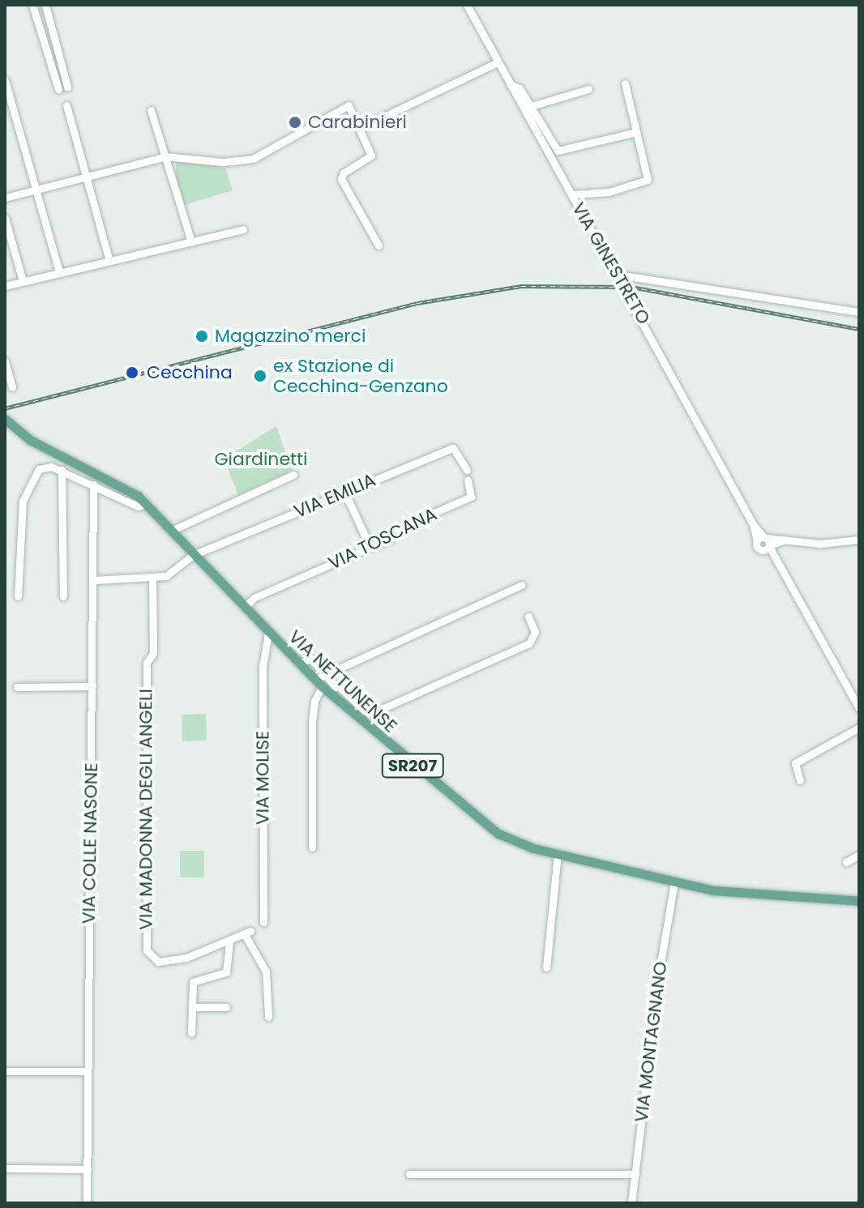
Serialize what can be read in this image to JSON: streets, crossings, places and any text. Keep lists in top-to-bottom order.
{
  "streets": {
    "main road": ["VIA NETTUNENSE", "SR207"],
    "street": [
      "VIA GINESTRETO",
      "VIA EMILIA",
      "VIA TOSCANA",
      "VIA MOLISE",
      "VIA MADONNA DEGLI ANGELI",
      "VIA COLLE NASONE",
      "VIA MONTAGNANO"
    ]
  },
  "crossings": [
    ["VIA EMILIA", "VIA NETTUNENSE"],
    ["VIA TOSCANA", "VIA NETTUNENSE"],
    ["VIA NETTUNENSE", "VIA MOLISE"],
    ["VIA NETTUNENSE", "VIA MONTAGNANO"]
  ],
  "parks": ["Giardinetti"],
  "places": [
    "Carabinieri",
    "Magazzino merci",
    "Cecchina",
    "ex Stazione di Cecchina-Genzano"
  ]
}
